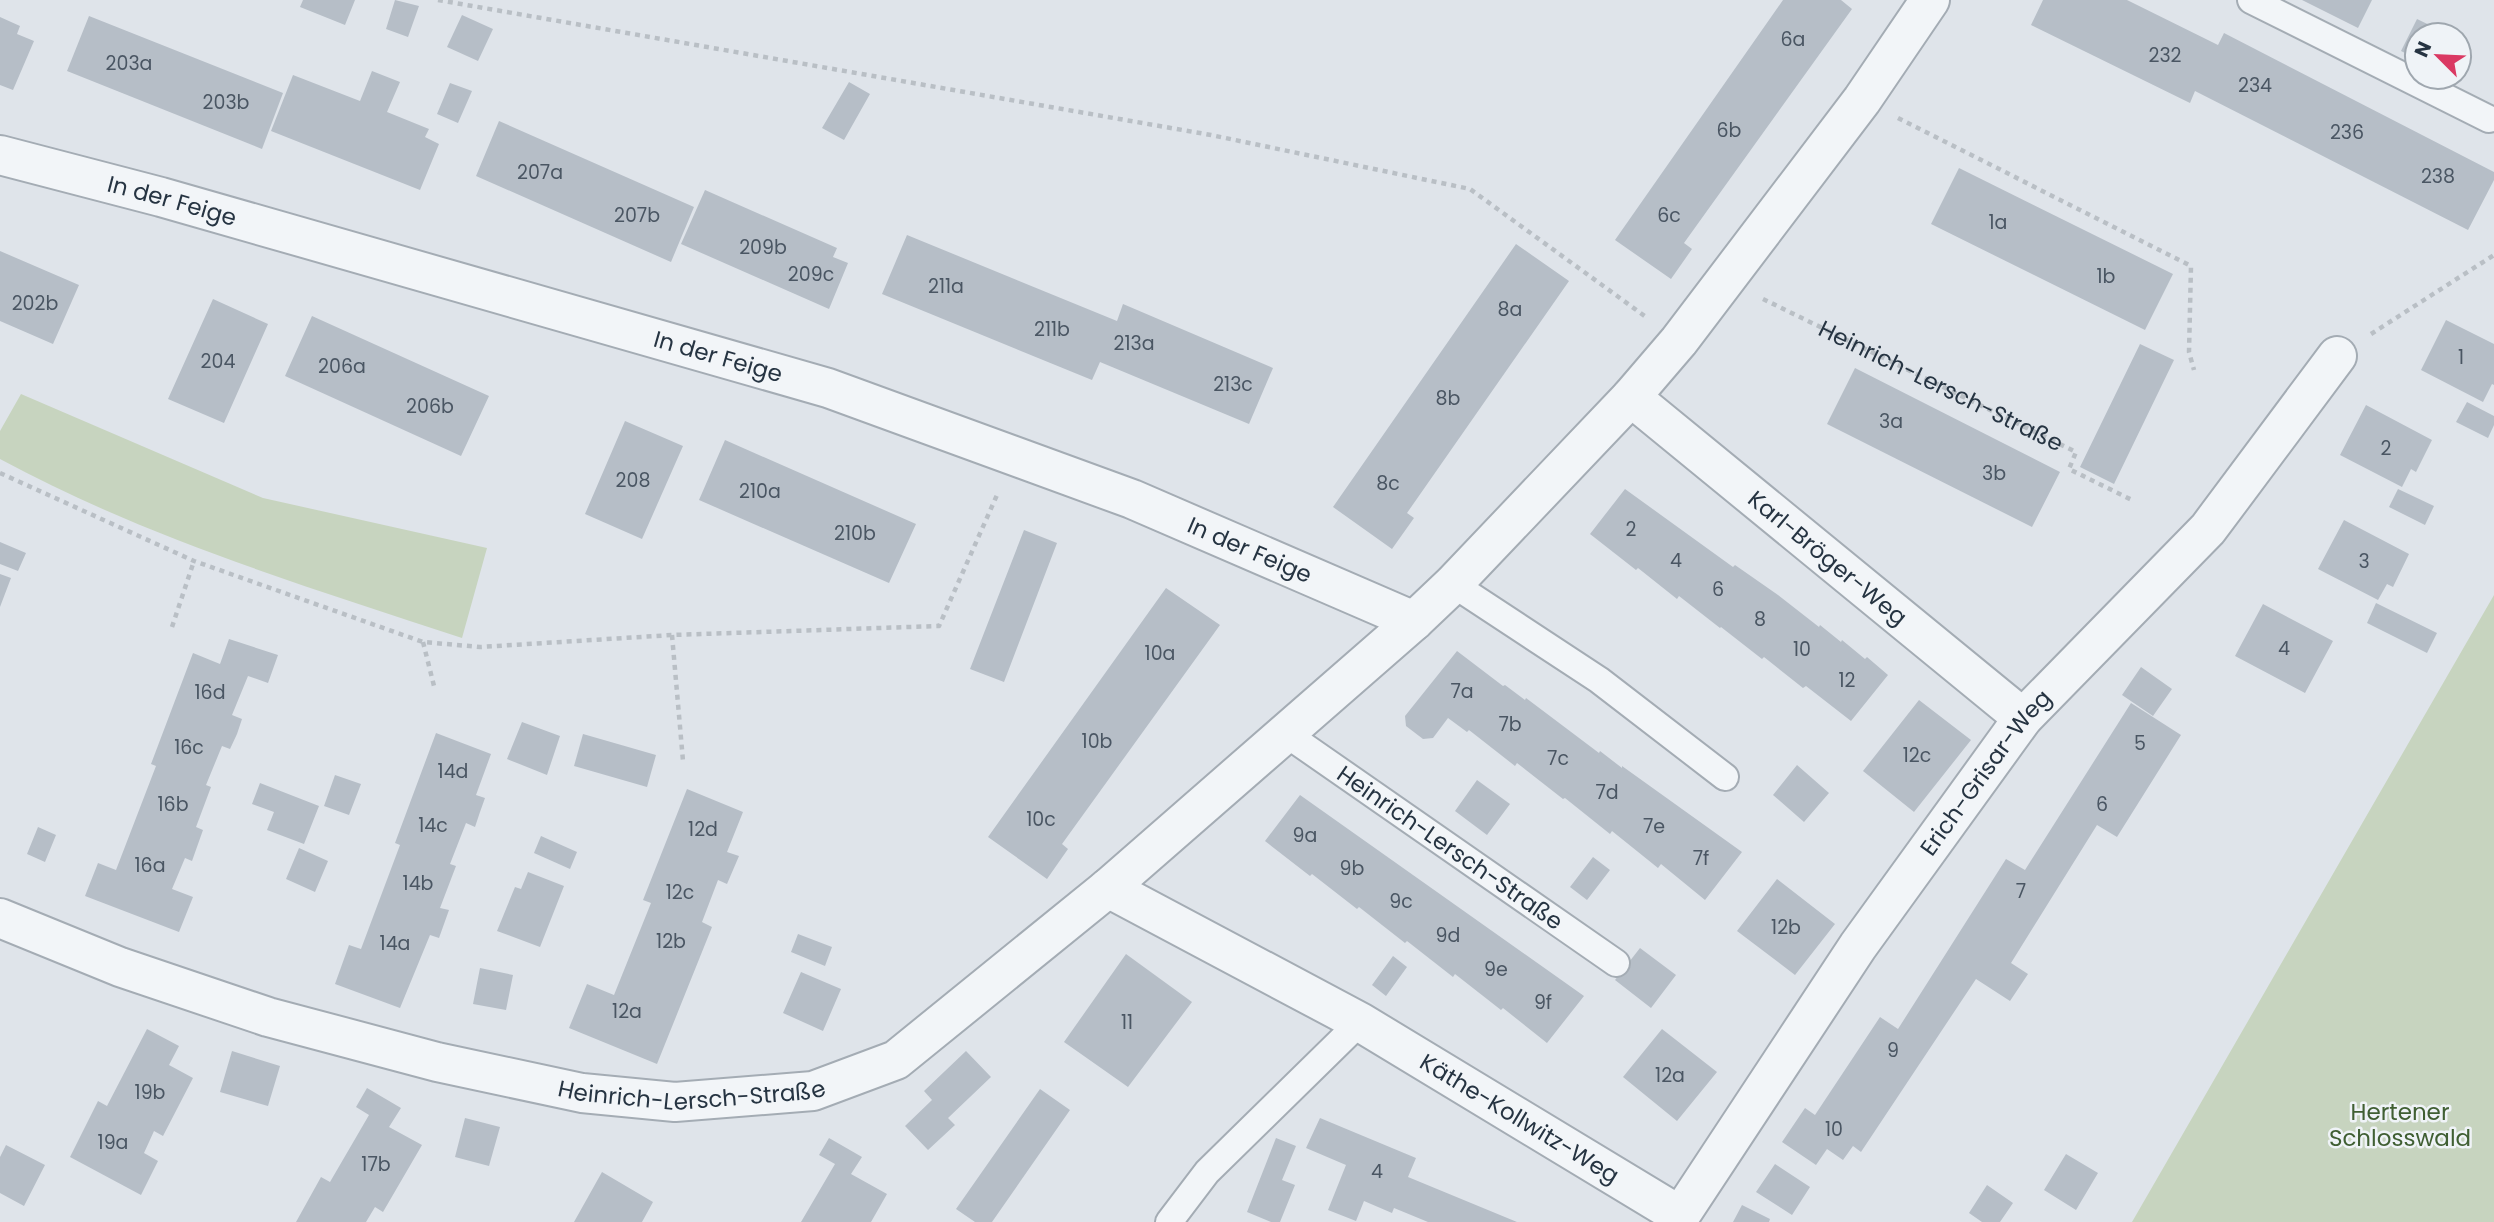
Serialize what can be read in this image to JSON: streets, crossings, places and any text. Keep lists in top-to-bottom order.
{
  "streets": {
    "street": [
      "In der Feige",
      "Heinrich-Lersch-Straße",
      "Karl-Bröger-Weg",
      "Erich-Grisar-Weg",
      "Käthe-Kollwitz-Weg"
    ]
  },
  "crossings": [
    ["In der Feige", "Heinrich-Lersch-Straße"],
    ["Heinrich-Lersch-Straße", "Karl-Bröger-Weg"],
    ["Heinrich-Lersch-Straße", "Käthe-Kollwitz-Weg"],
    ["Karl-Bröger-Weg", "Erich-Grisar-Weg"],
    ["Erich-Grisar-Weg", "Käthe-Kollwitz-Weg"]
  ],
  "parks": ["Hertener Schlosswald"],
  "house_numbers": [
    "6a",
    "232",
    "203a",
    "234",
    "203b",
    "6b",
    "236",
    "207a",
    "238",
    "207b",
    "6c",
    "1a",
    "209b",
    "209c",
    "1b",
    "211a",
    "202b",
    "8a",
    "211b",
    "213a",
    "1",
    "204",
    "206a",
    "213c",
    "8b",
    "206b",
    "3a",
    "2",
    "3b",
    "208",
    "8c",
    "210a",
    "2",
    "210b",
    "4",
    "3",
    "6",
    "8",
    "4",
    "10",
    "10a",
    "12",
    "7a",
    "16d",
    "7b",
    "10b",
    "5",
    "16c",
    "12c",
    "7c",
    "14d",
    "7d",
    "16b",
    "6",
    "10c",
    "14c",
    "7e",
    "12d",
    "9a",
    "7f",
    "16a",
    "9b",
    "14b",
    "7",
    "12c",
    "9c",
    "12b",
    "9d",
    "12b",
    "14a",
    "9e",
    "9f",
    "12a",
    "11",
    "9",
    "12a",
    "19b",
    "10",
    "19a",
    "17b",
    "4"
  ],
  "north": "top left"
}
